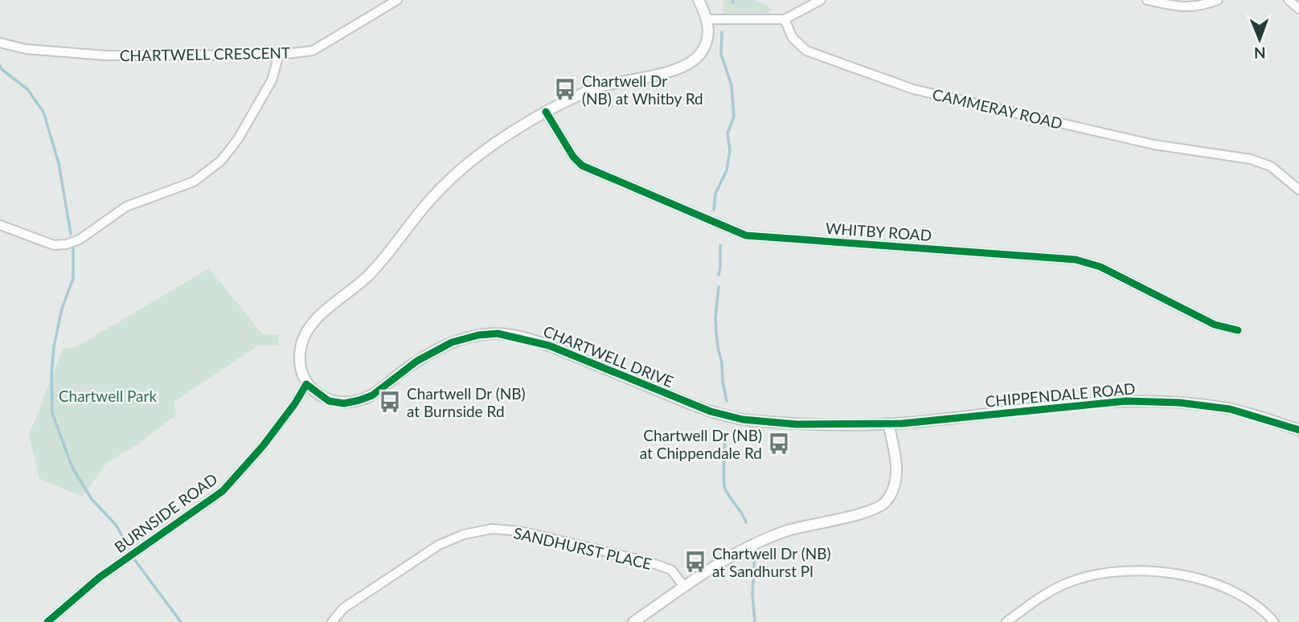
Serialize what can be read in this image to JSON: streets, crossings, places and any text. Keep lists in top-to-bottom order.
{
  "streets": {
    "street": [
      "CHARTWELL CRESCENT",
      "CAMMERAY ROAD",
      "WHITBY ROAD",
      "CHARTWELL DRIVE",
      "CHIPPENDALE ROAD",
      "BURNSIDE ROAD",
      "SANDHURST PLACE"
    ]
  },
  "crossings": [
    ["CHARTWELL DRIVE", "CHIPPENDALE ROAD"],
    ["CHARTWELL DRIVE", "BURNSIDE ROAD"]
  ],
  "parks": ["Chartwell Park"],
  "places": {
    "bus stop": [
      "Chartwell Dr (NB) at Whitby Rd",
      "Chartwell Dr (NB) at Burnside Rd",
      "Chartwell Dr (NB) at Chippendale Rd",
      "Chartwell Dr (NB) at Sandhurst Pl"
    ]
  },
  "north": "bottom"
}
